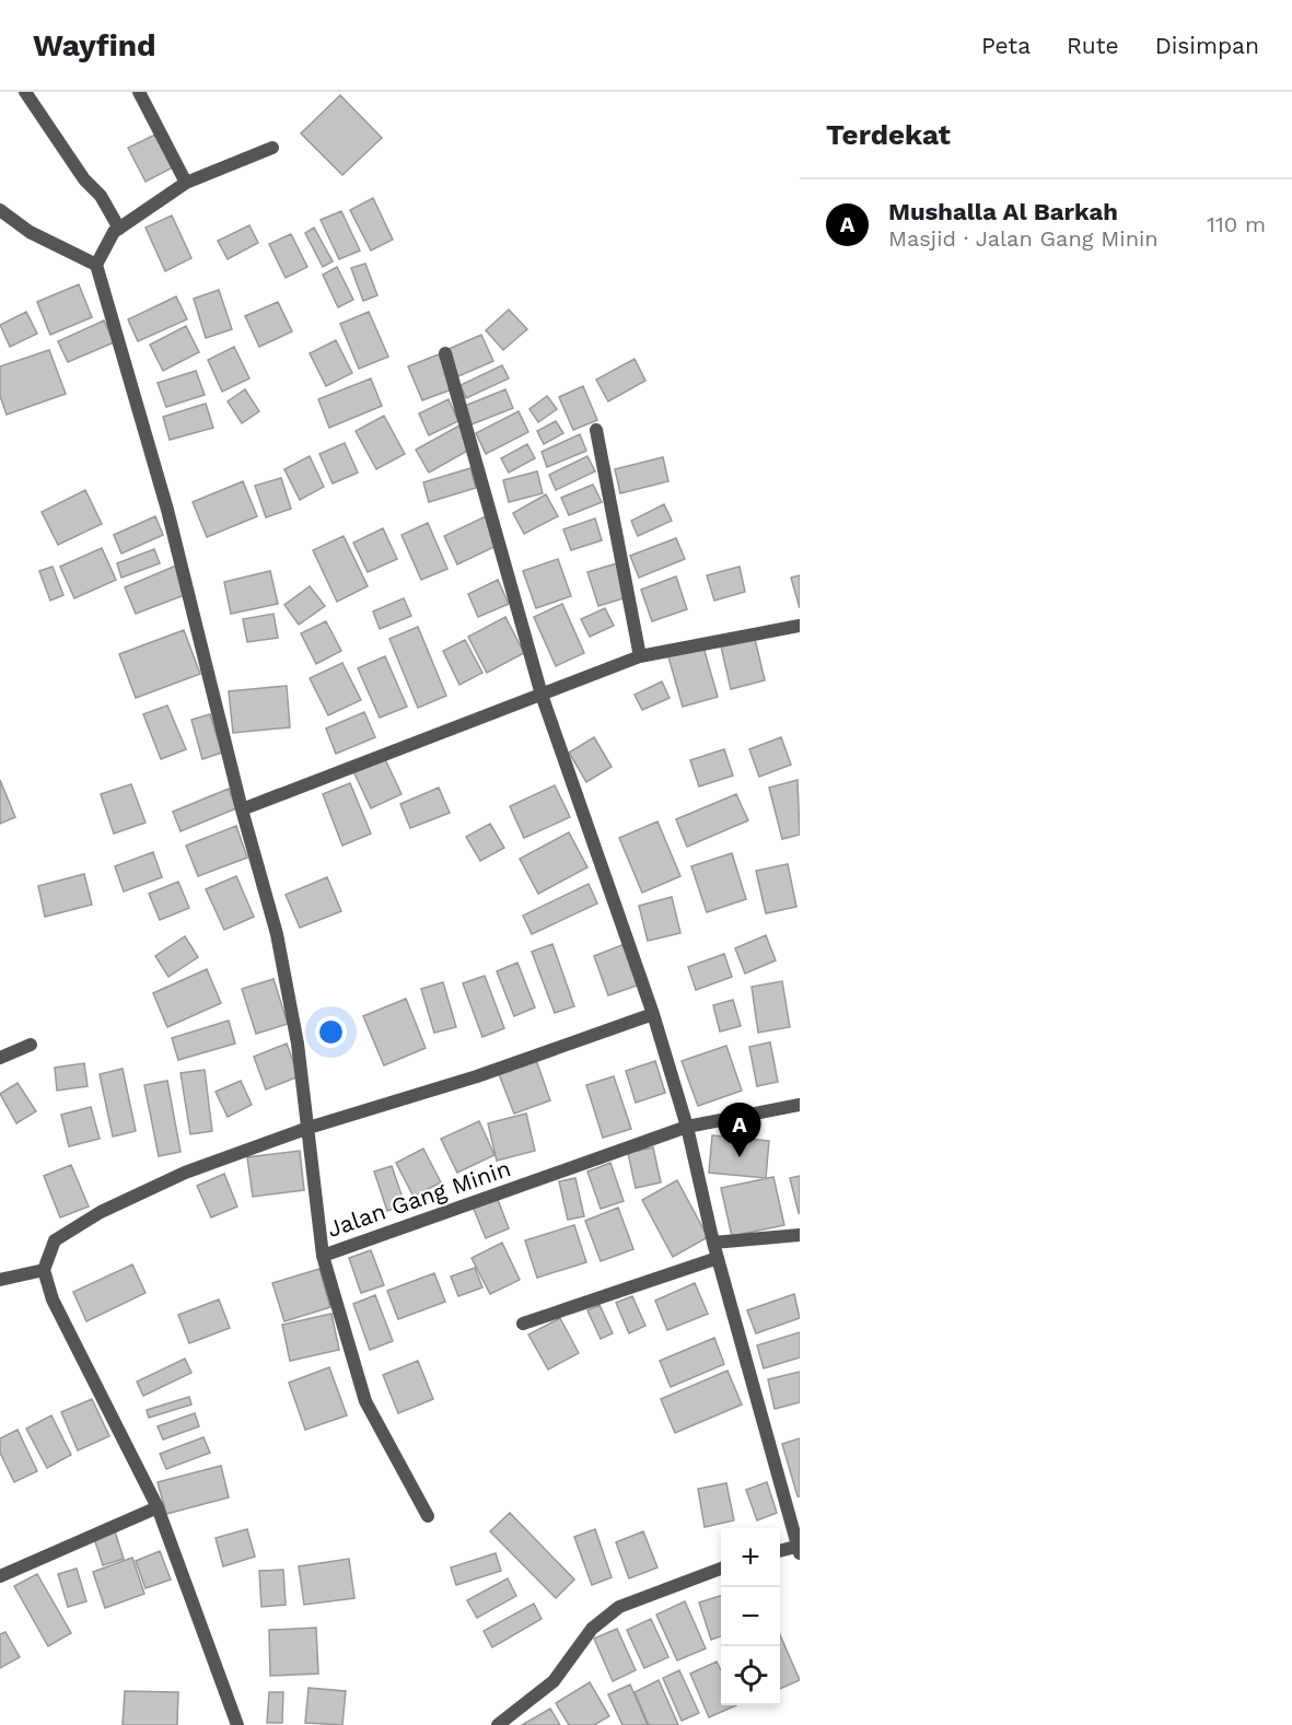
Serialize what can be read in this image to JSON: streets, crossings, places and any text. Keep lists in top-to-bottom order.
{
  "streets": {
    "street": ["Jalan Gang Minin"]
  },
  "page": {
    "header": "Wayfind",
    "nav": ["Peta", "Rute", "Disimpan"],
    "heading": "Terdekat",
    "list": [
      {
        "mark": "A",
        "name": "Mushalla Al Barkah",
        "note": "Masjid · Jalan Gang Minin",
        "value": "110 m"
      }
    ],
    "pins": "A",
    "map_buttons": ["+", "−"]
  }
}
